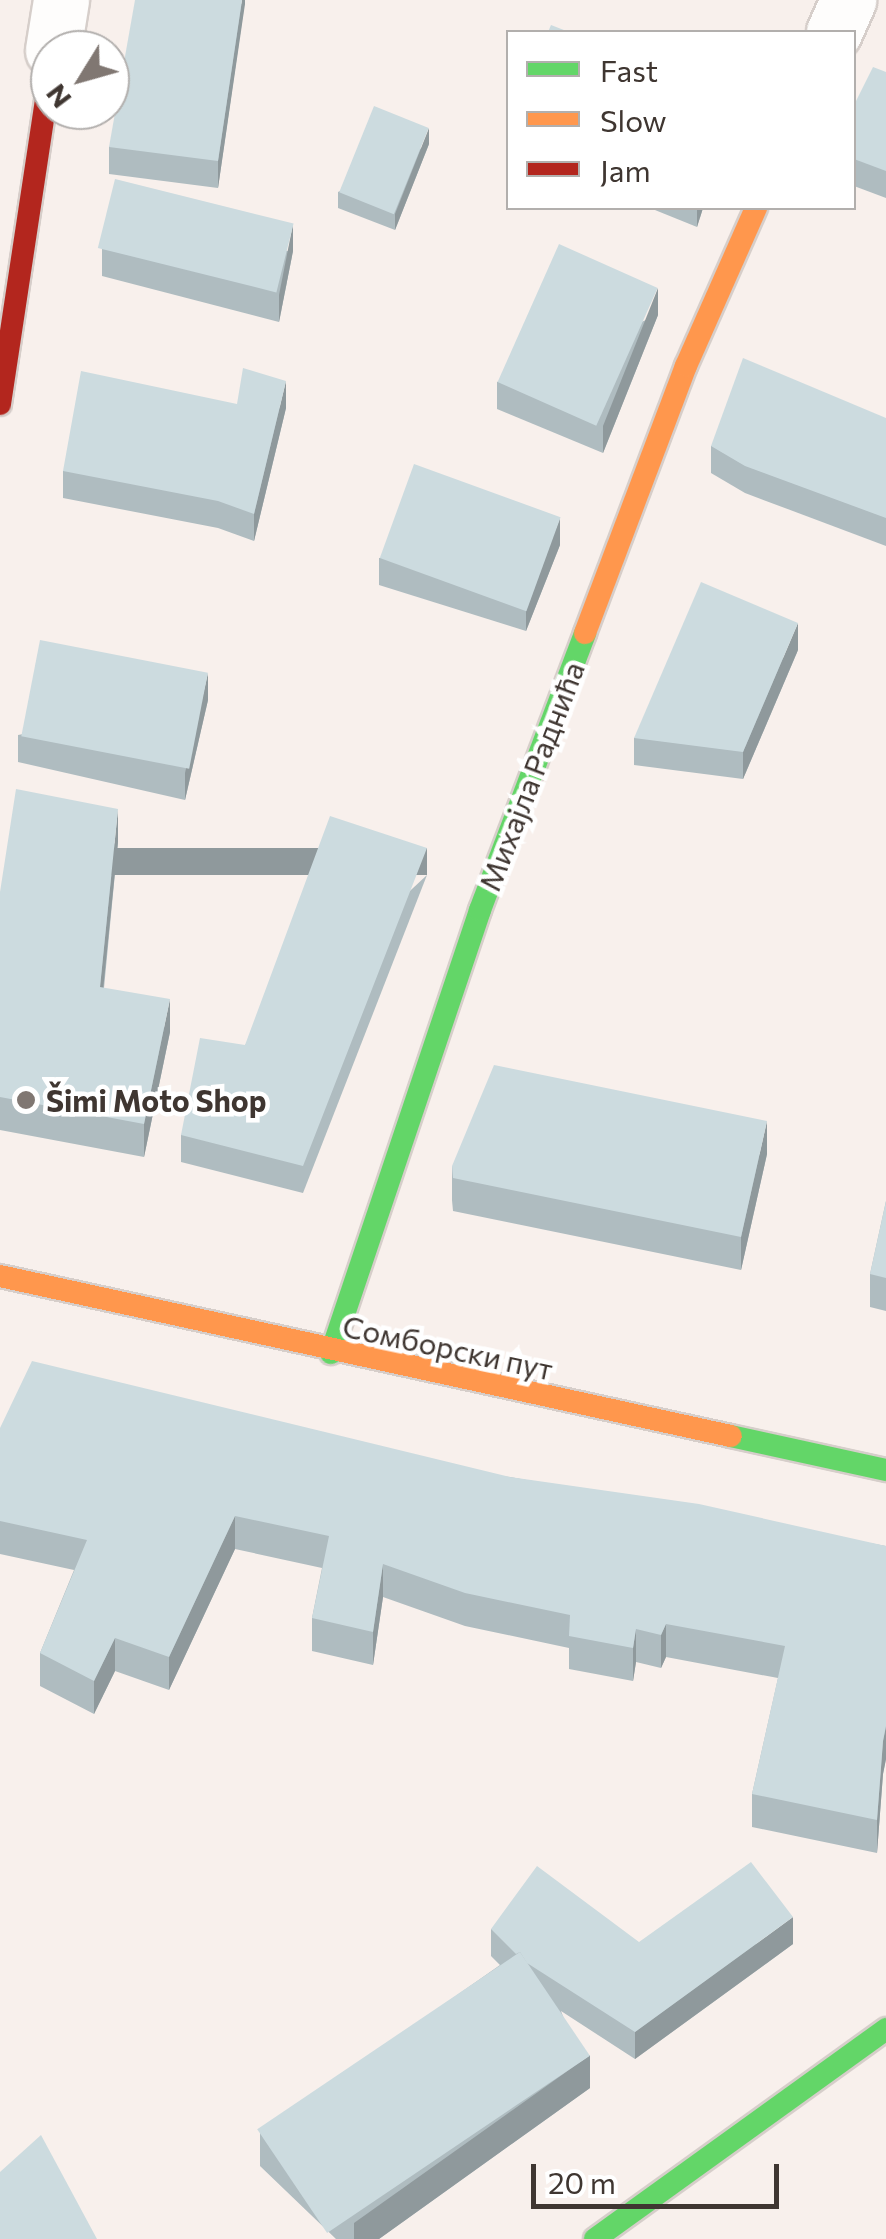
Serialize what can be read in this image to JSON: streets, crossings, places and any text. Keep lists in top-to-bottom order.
{
  "streets": {
    "street": ["Михајла Раднића", "Сомборски пут"]
  },
  "crossings": [
    ["Михајла Раднића", "Сомборски пут"]
  ],
  "places": ["Šimi Moto Shop"],
  "legend": ["Fast", "Slow", "Jam"],
  "scale_bar": "20 m",
  "north": "bottom left"
}
